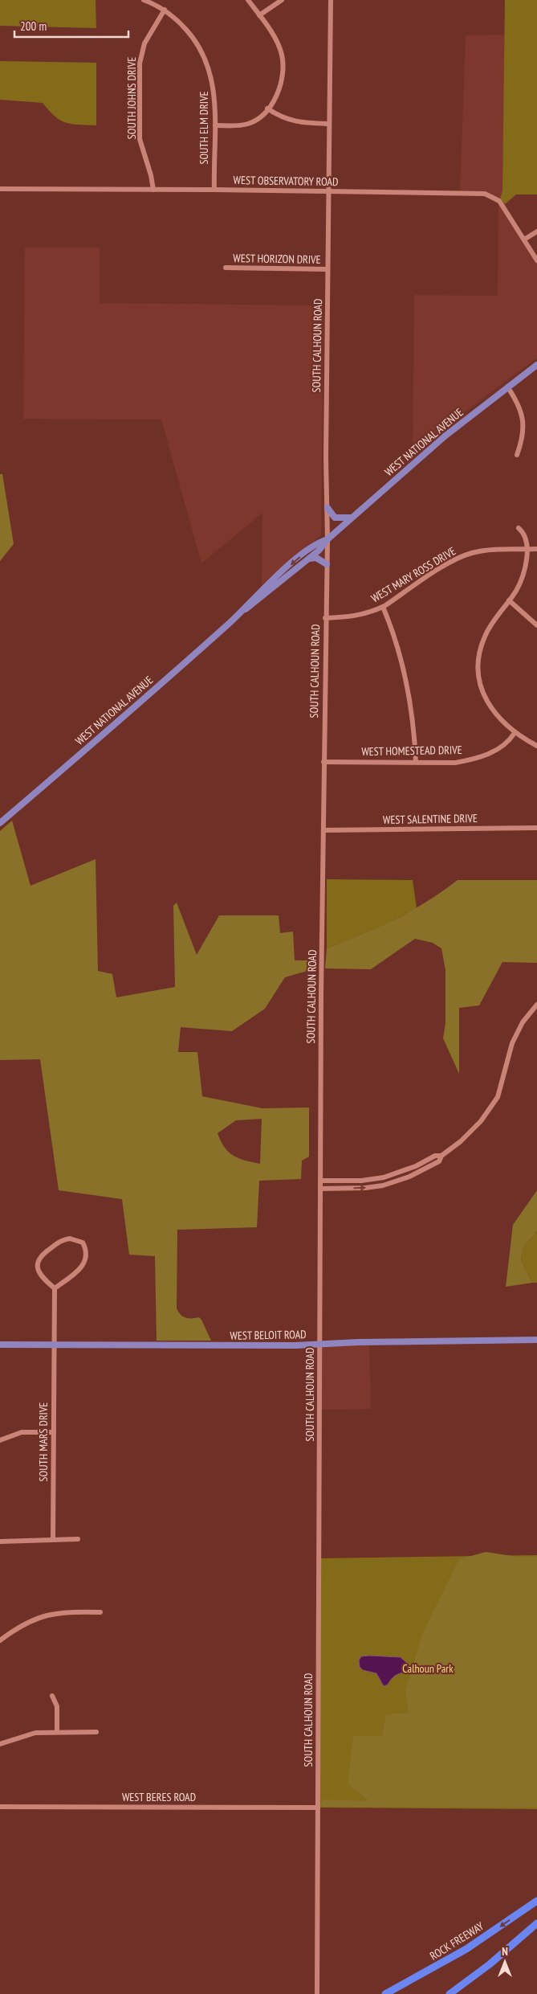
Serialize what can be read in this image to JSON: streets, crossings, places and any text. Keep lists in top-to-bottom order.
{
  "streets": {
    "highway": ["ROCK FREEWAY"],
    "main road": ["WEST NATIONAL AVENUE", "WEST BELOIT ROAD"],
    "street": [
      "SOUTH JOHNS DRIVE",
      "SOUTH ELM DRIVE",
      "WEST OBSERVATORY ROAD",
      "WEST HORIZON DRIVE",
      "SOUTH CALHOUN ROAD",
      "WEST MARY ROSS DRIVE",
      "WEST HOMESTEAD DRIVE",
      "WEST SALENTINE DRIVE",
      "SOUTH MARS DRIVE",
      "WEST BERES ROAD"
    ]
  },
  "crossings": [
    ["SOUTH JOHNS DRIVE", "SOUTH ELM DRIVE"],
    ["SOUTH JOHNS DRIVE", "WEST OBSERVATORY ROAD"],
    ["SOUTH ELM DRIVE", "WEST OBSERVATORY ROAD"],
    ["WEST OBSERVATORY ROAD", "SOUTH CALHOUN ROAD"],
    ["WEST HORIZON DRIVE", "SOUTH CALHOUN ROAD"],
    ["SOUTH CALHOUN ROAD", "WEST NATIONAL AVENUE"],
    ["SOUTH CALHOUN ROAD", "WEST MARY ROSS DRIVE"],
    ["SOUTH CALHOUN ROAD", "WEST HOMESTEAD DRIVE"],
    ["SOUTH CALHOUN ROAD", "WEST SALENTINE DRIVE"],
    ["SOUTH CALHOUN ROAD", "WEST BELOIT ROAD"],
    ["SOUTH CALHOUN ROAD", "WEST BERES ROAD"],
    ["WEST BELOIT ROAD", "SOUTH MARS DRIVE"]
  ],
  "parks": ["Calhoun Park"],
  "scale_bar": "200 m",
  "north": "top"
}
